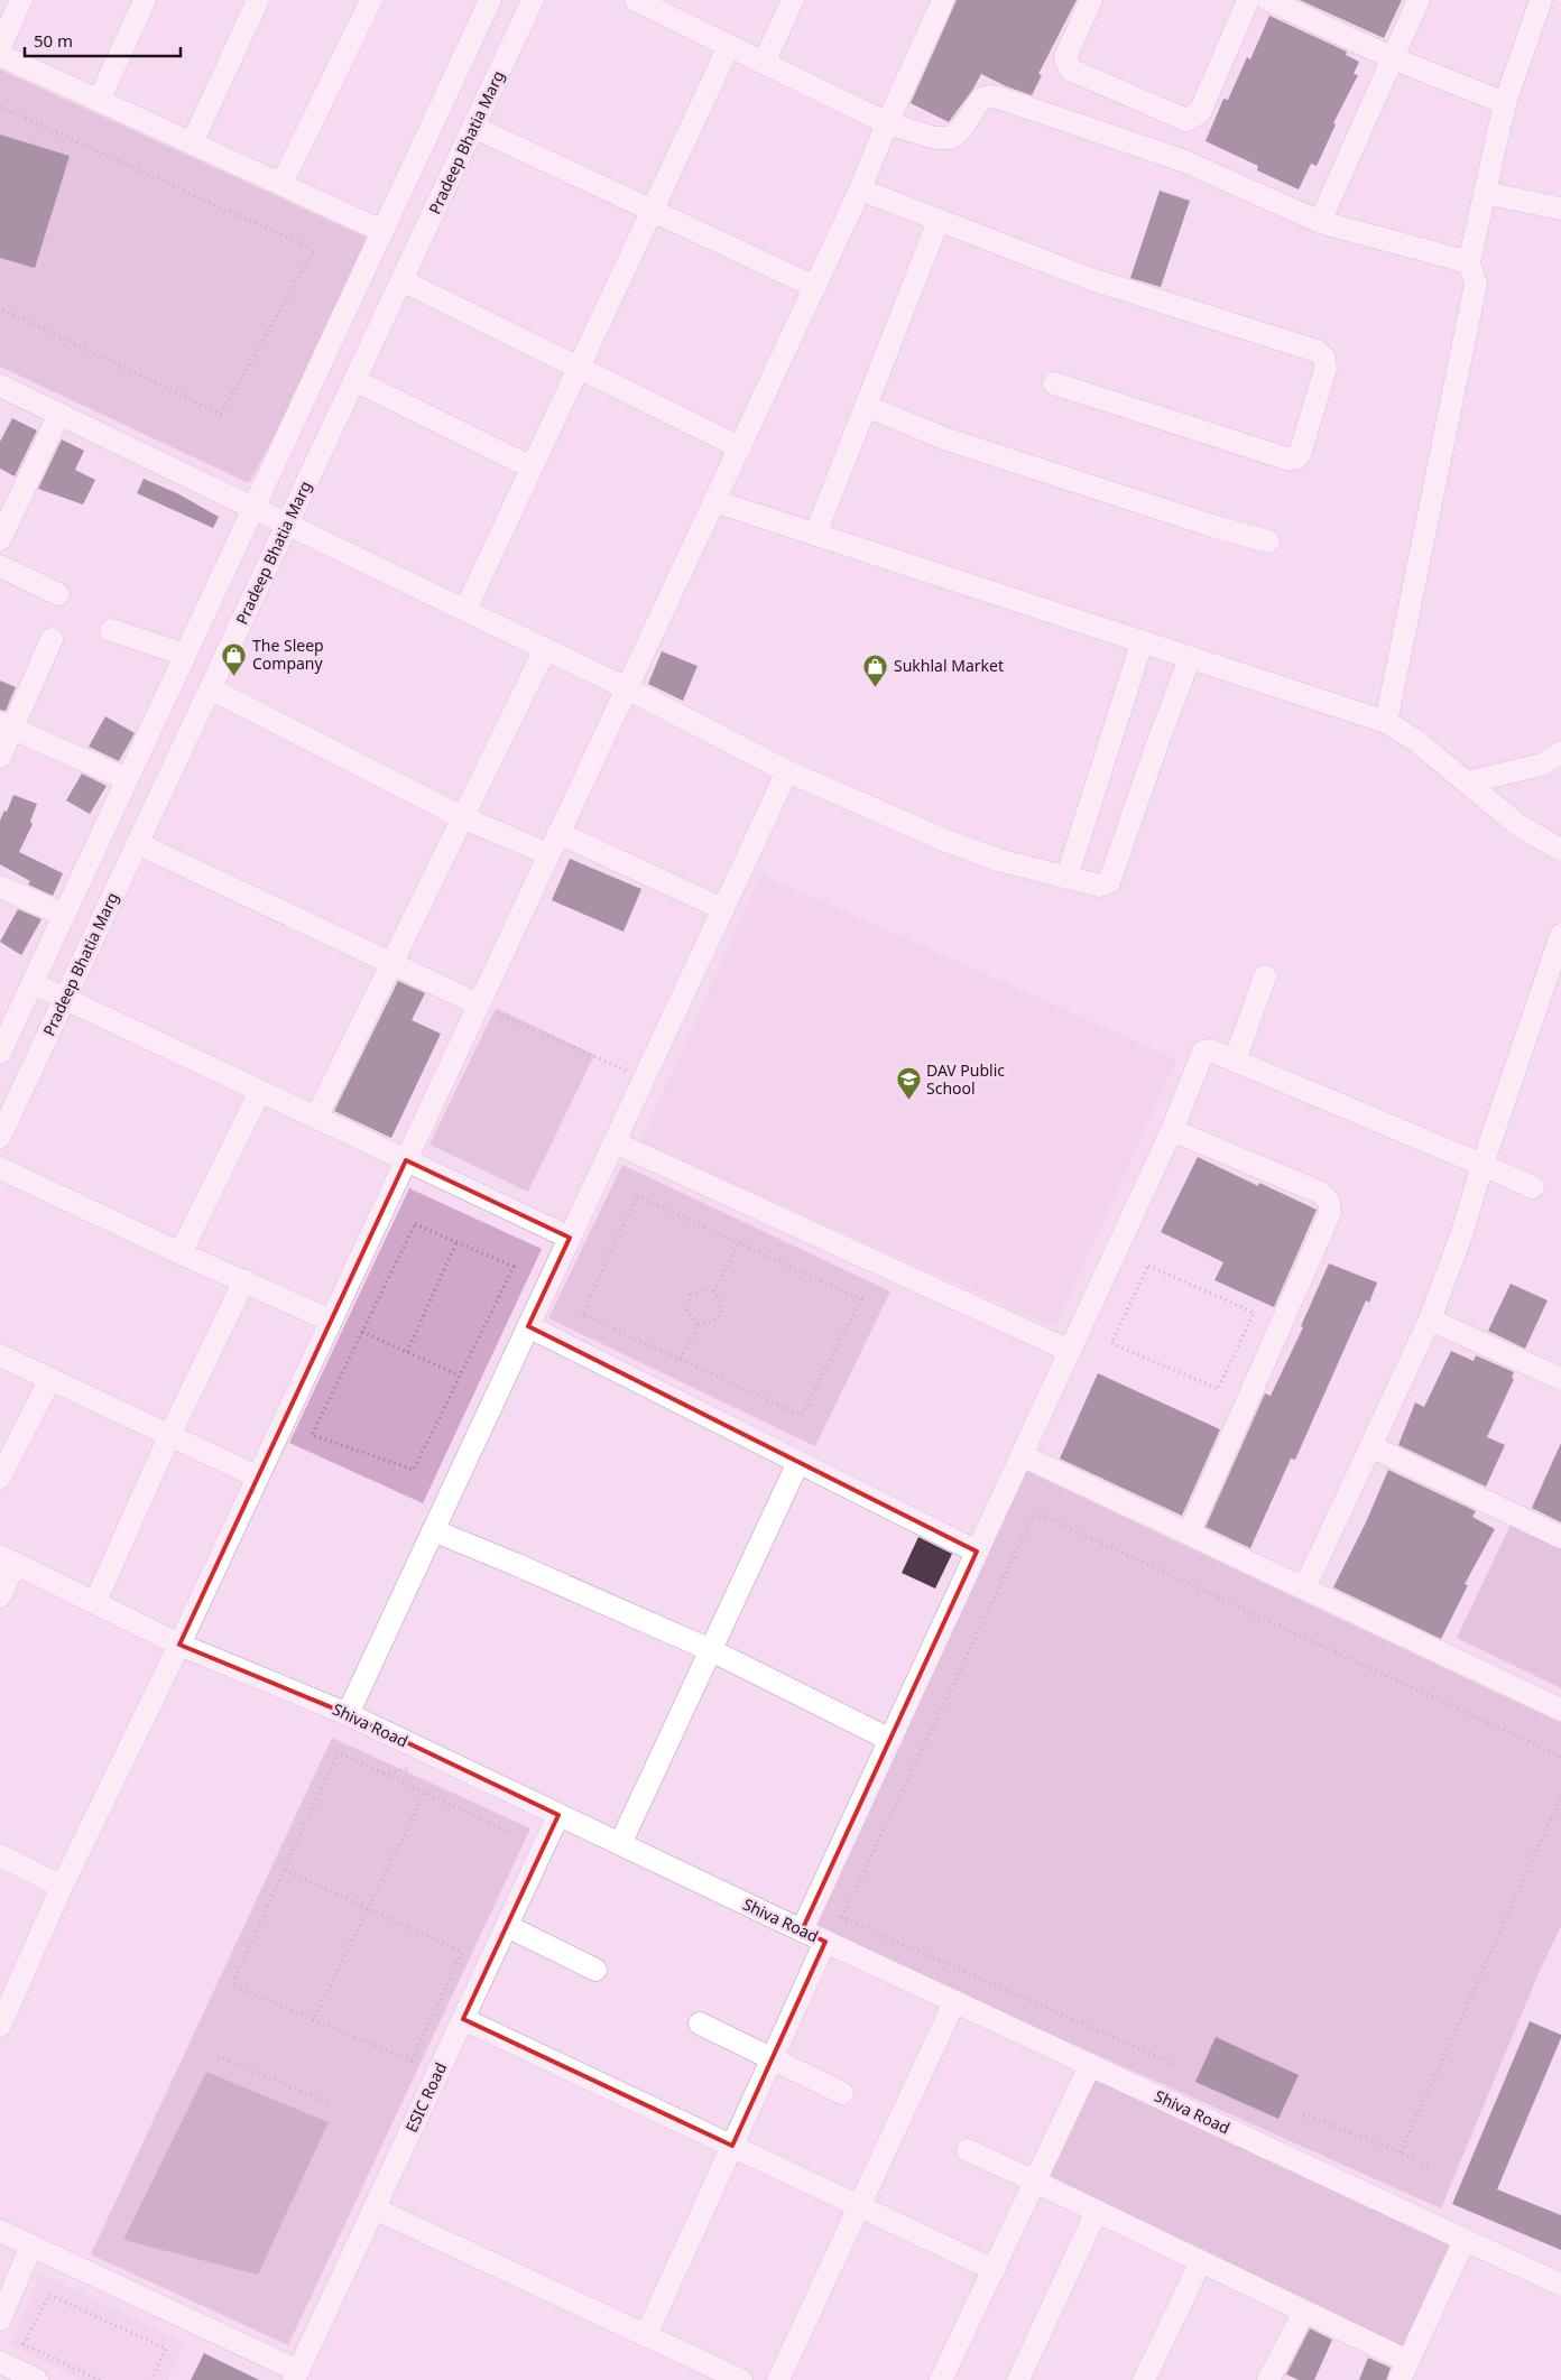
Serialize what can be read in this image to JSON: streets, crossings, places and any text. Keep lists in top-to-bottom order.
{
  "streets": {
    "street": ["Pradeep Bhatia Marg", "Shiva Road", "ESIC Road"]
  },
  "crossings": [
    ["Shiva Road", "ESIC Road"]
  ],
  "places": {
    "shop": ["The Sleep Company", "Sukhlal Market"],
    "school or university": ["DAV Public School"]
  },
  "scale_bar": "50 m"
}
